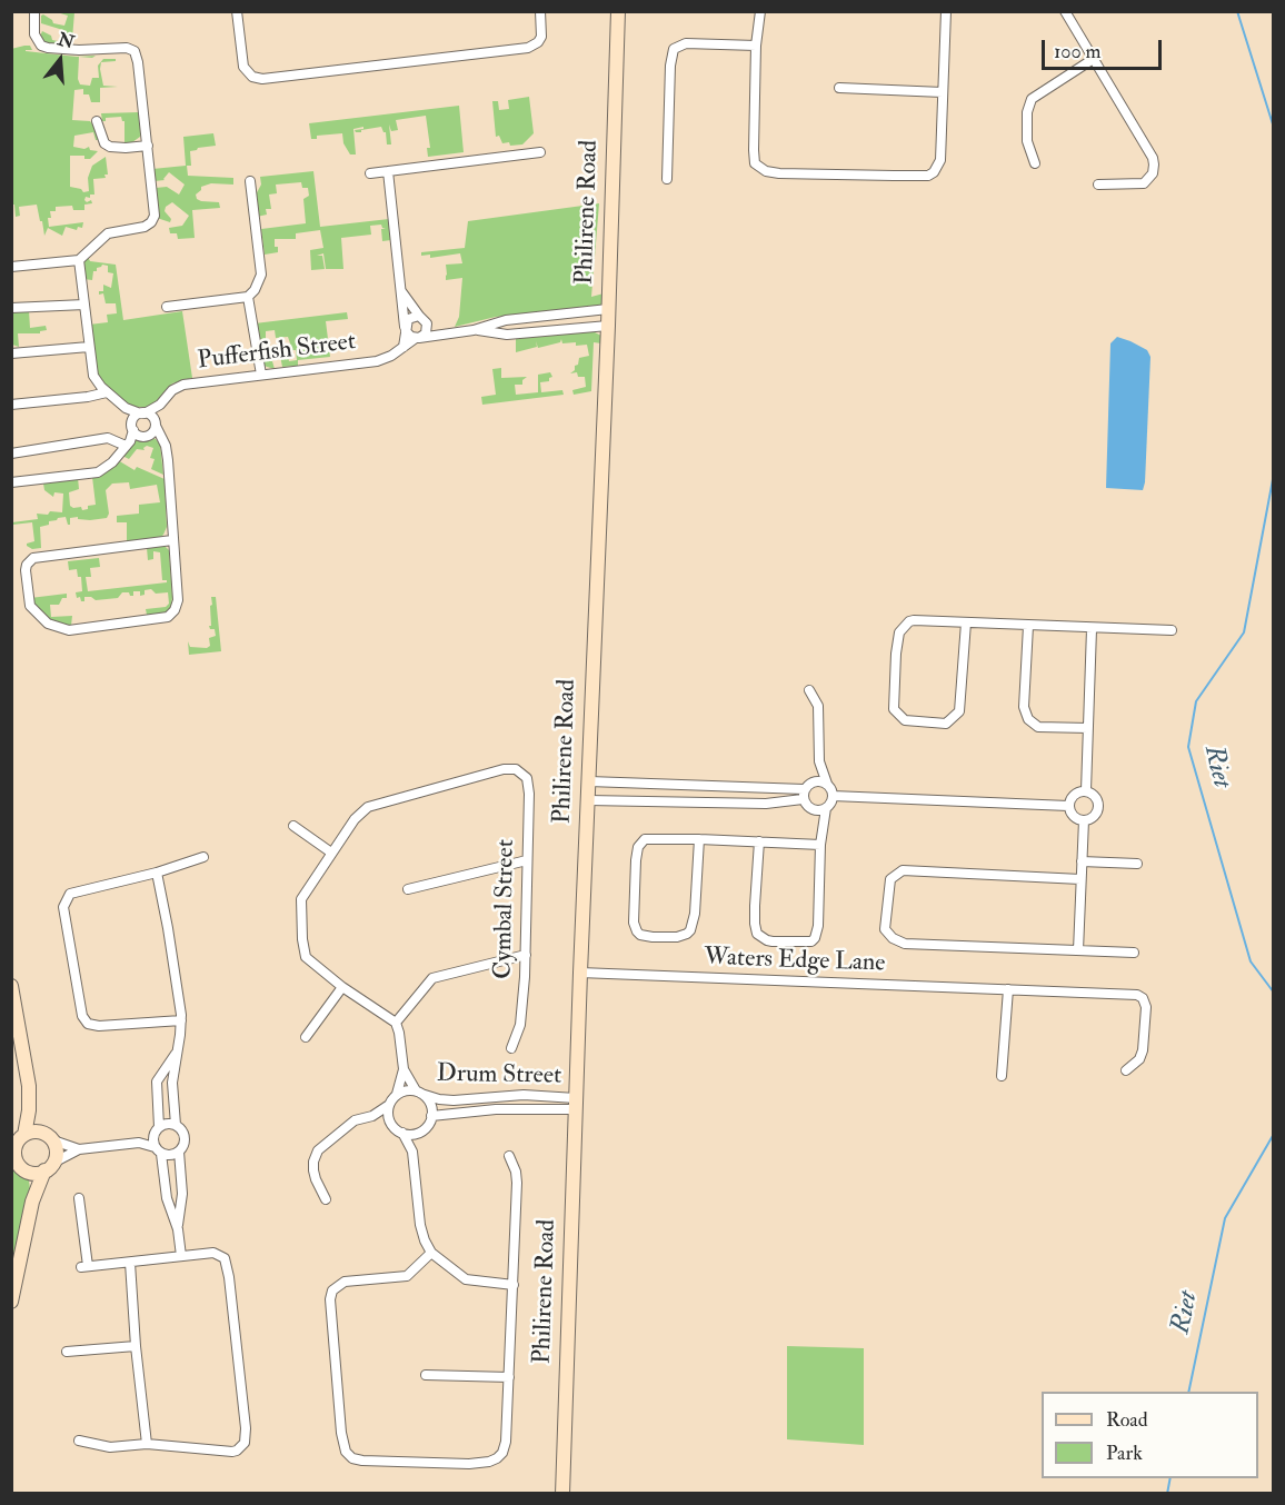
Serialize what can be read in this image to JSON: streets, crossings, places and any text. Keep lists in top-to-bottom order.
{
  "streets": {
    "street": [
      "Philirene Road",
      "Pufferfish Street",
      "Cymbal Street",
      "Waters Edge Lane",
      "Drum Street"
    ]
  },
  "crossings": [
    ["Philirene Road", "Pufferfish Street"],
    ["Philirene Road", "Waters Edge Lane"],
    ["Philirene Road", "Drum Street"]
  ],
  "water": ["Riet"],
  "legend": ["Road", "Park"],
  "scale_bar": "100 m",
  "north": "top"
}
